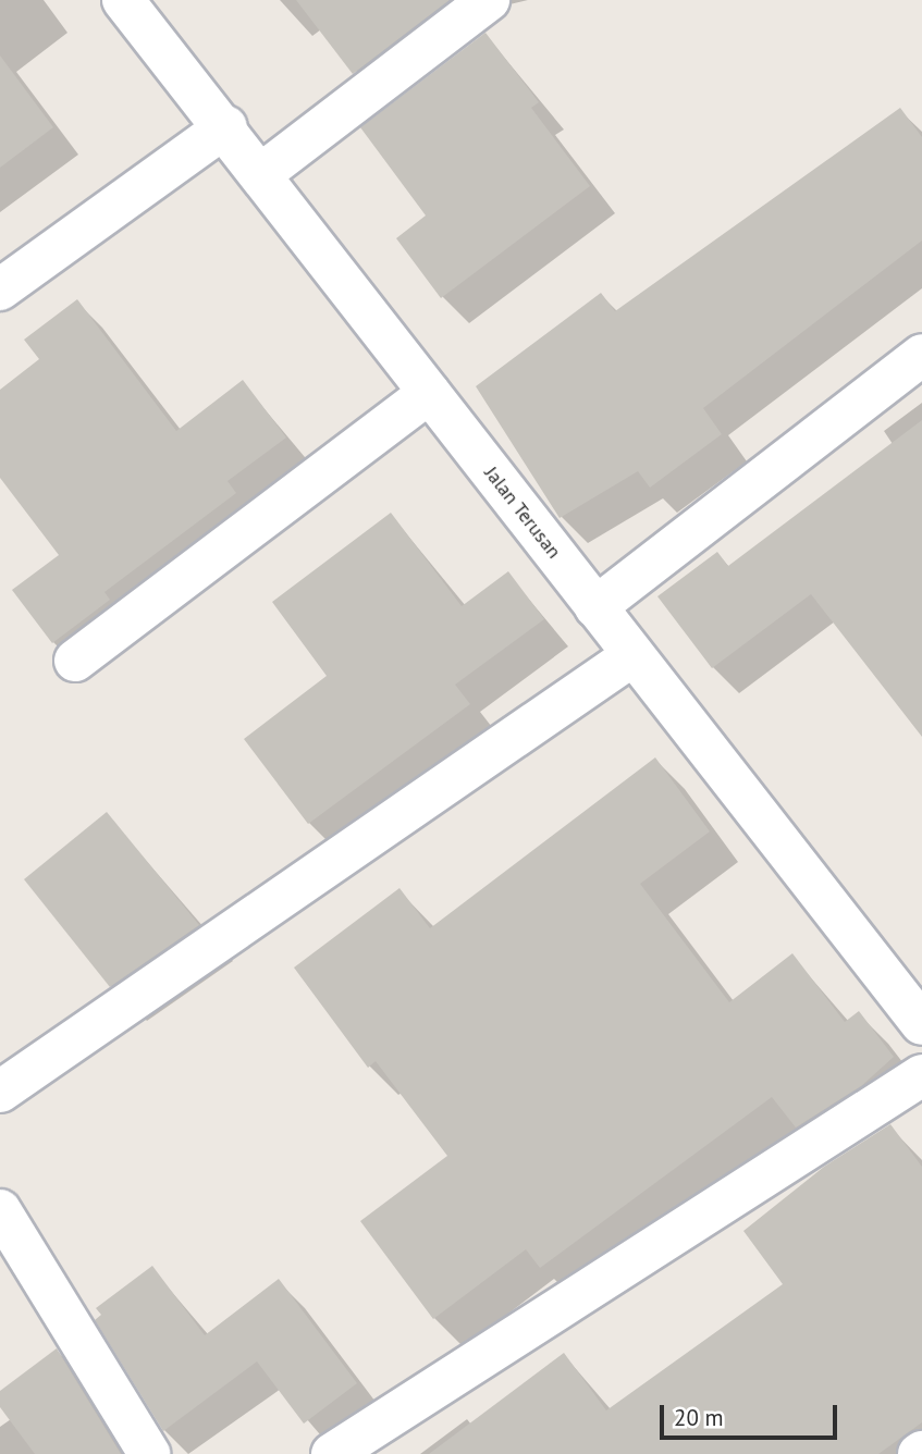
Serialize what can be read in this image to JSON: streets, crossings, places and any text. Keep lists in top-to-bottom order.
{
  "streets": {
    "street": ["Jalan Terusan"]
  },
  "scale_bar": "20 m"
}
